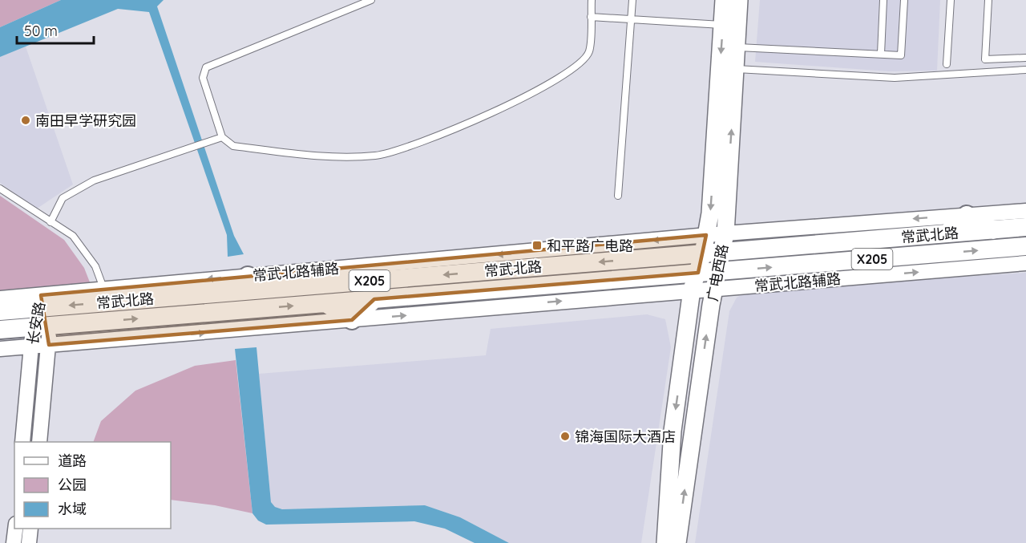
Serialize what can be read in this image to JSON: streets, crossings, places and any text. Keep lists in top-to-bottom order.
{
  "streets": {
    "main road": ["常武北路", "X205", "广电西路"],
    "street": ["常武北路辅路", "长安路"]
  },
  "crossings": [
    ["常武北路", "常武北路辅路"],
    ["常武北路", "广电西路"],
    ["常武北路", "长安路"],
    ["常武北路辅路", "广电西路"],
    ["常武北路辅路", "长安路"]
  ],
  "places": {
    "other": ["南田早学研究园", "锦海国际大酒店"],
    "transit": ["和平路广电路"]
  },
  "legend": ["道路", "公园", "水域"],
  "scale_bar": "50 m"
}
